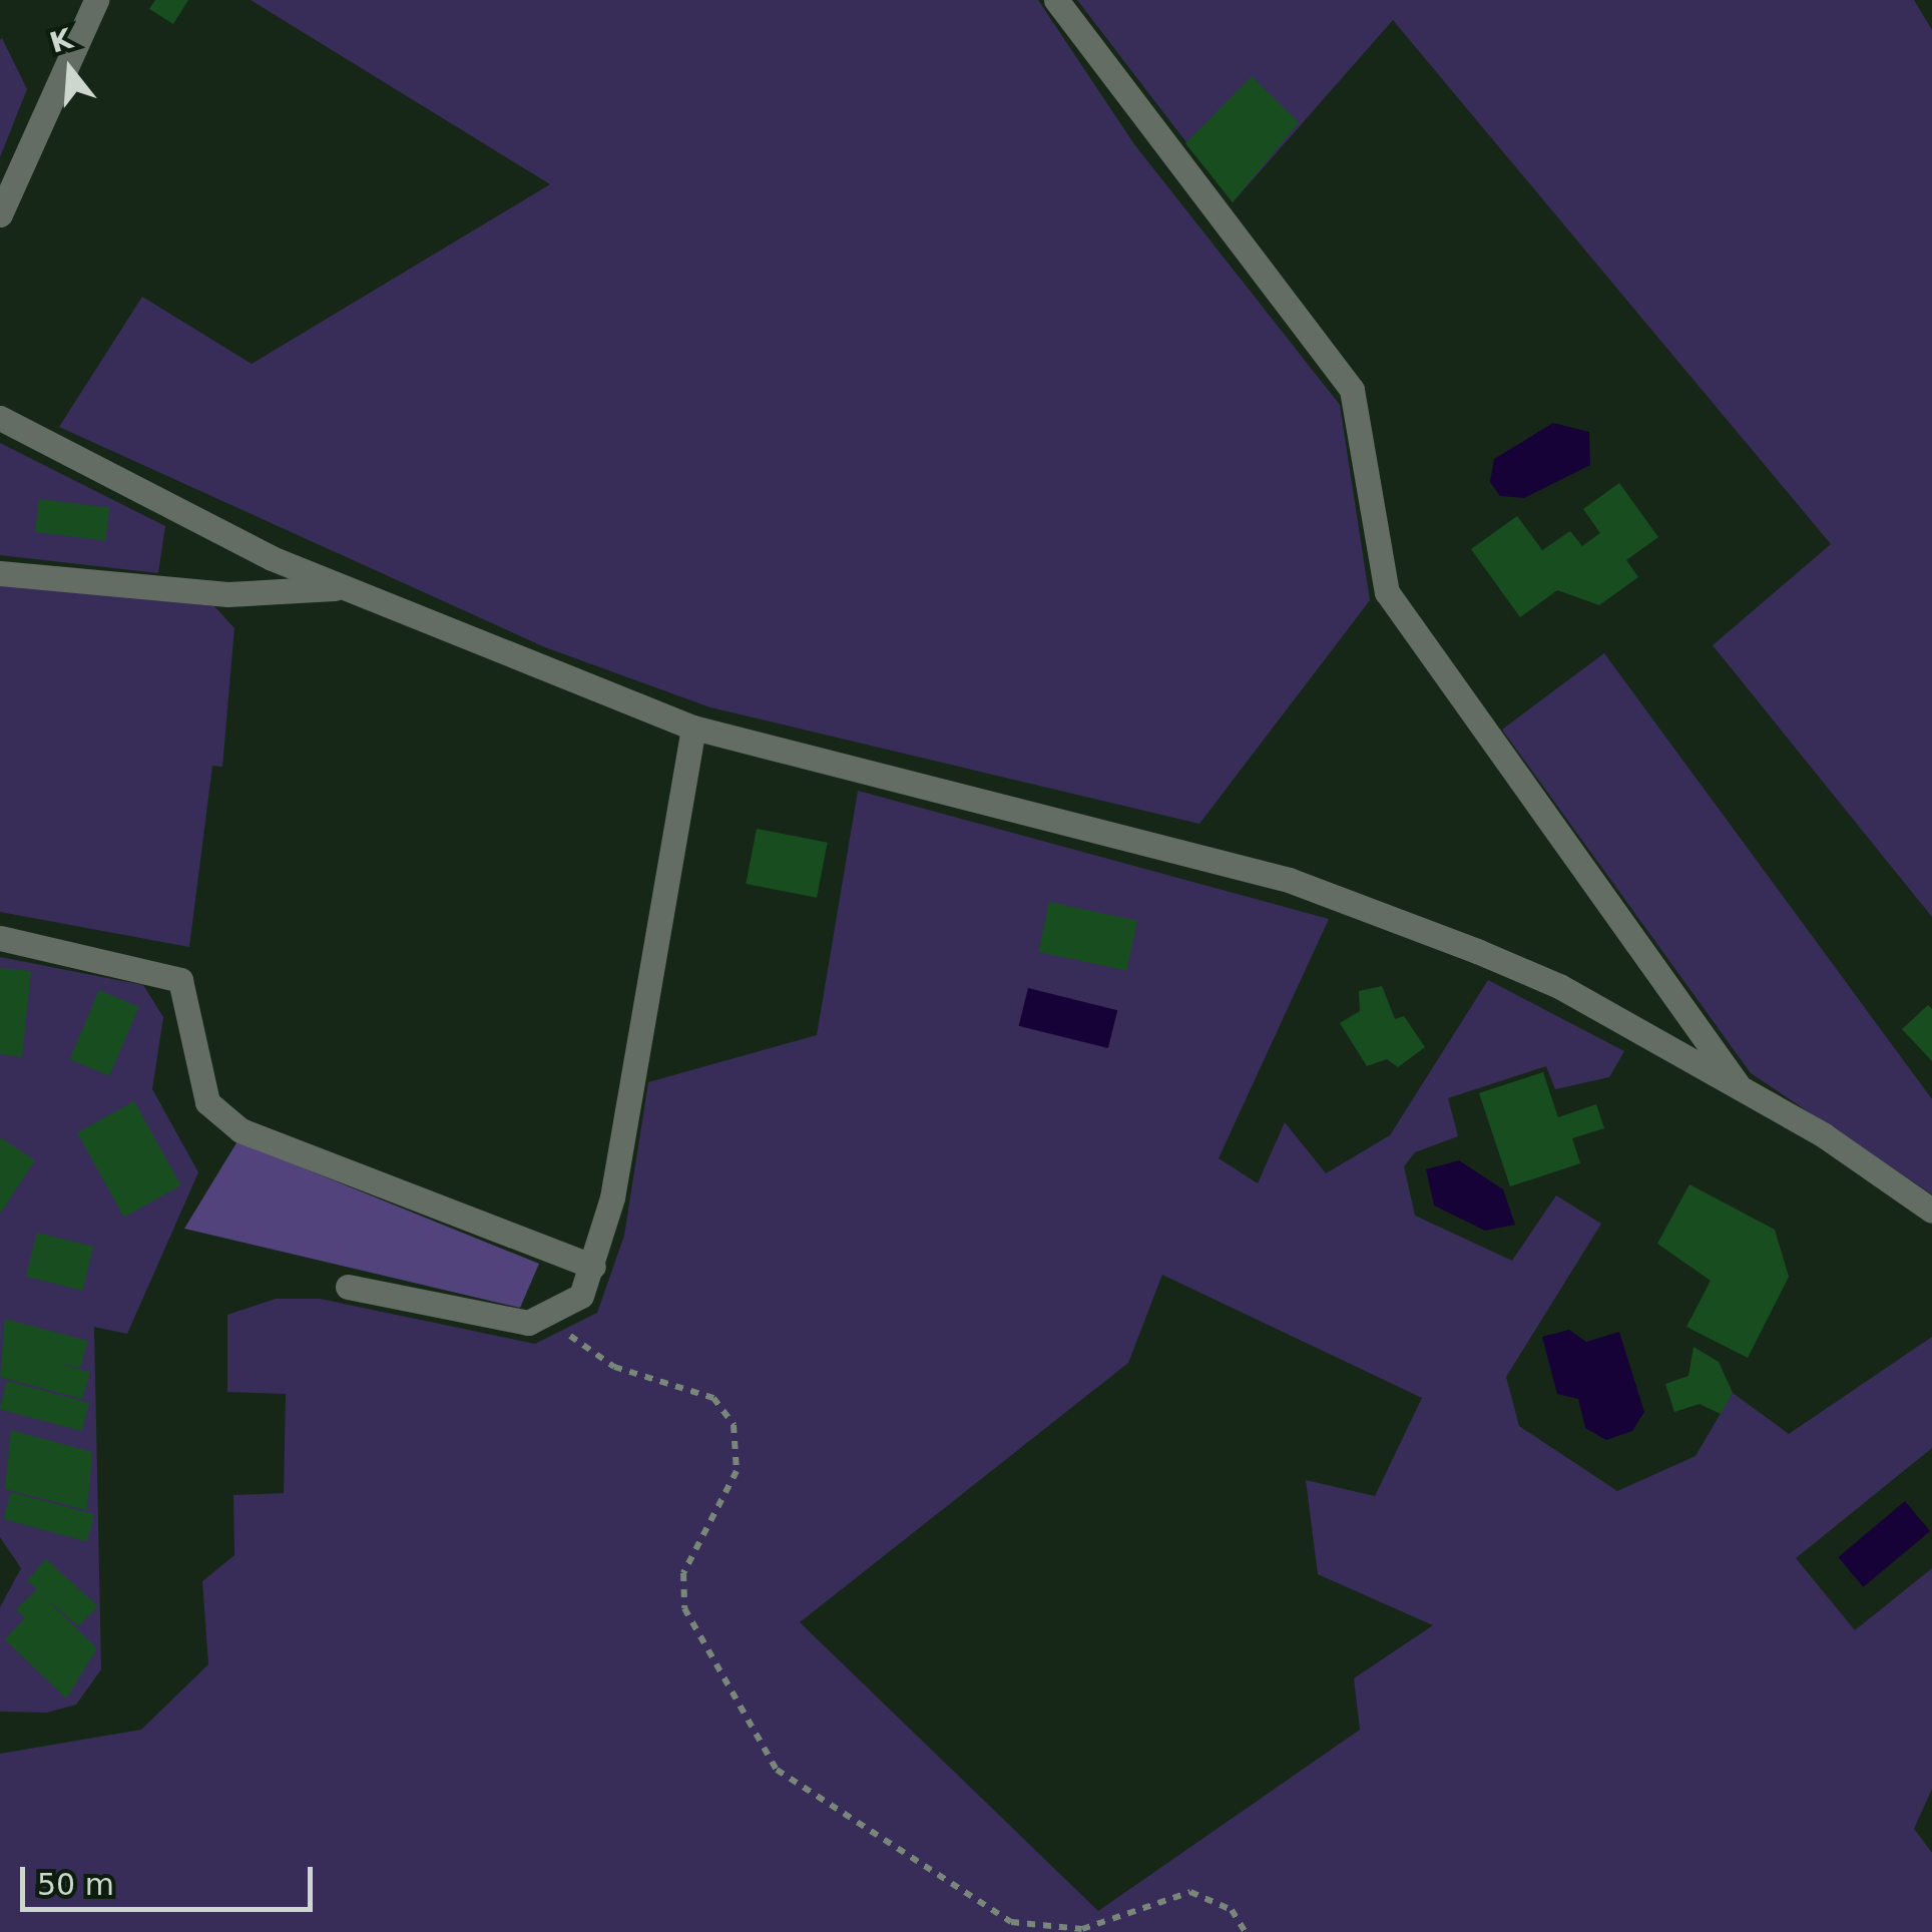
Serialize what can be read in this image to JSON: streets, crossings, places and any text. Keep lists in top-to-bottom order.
{
  "scale_bar": "50 m",
  "north": "top"
}
